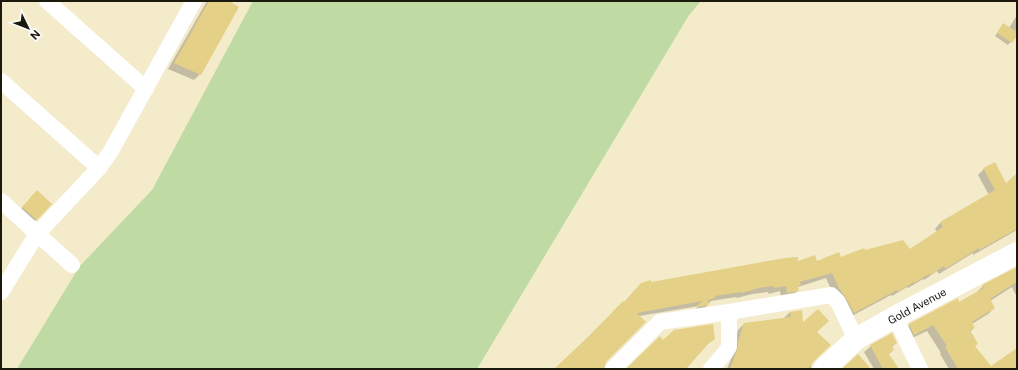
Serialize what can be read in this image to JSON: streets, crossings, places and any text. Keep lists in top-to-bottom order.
{
  "streets": {
    "street": ["Gold Avenue"]
  },
  "north": "bottom right"
}
